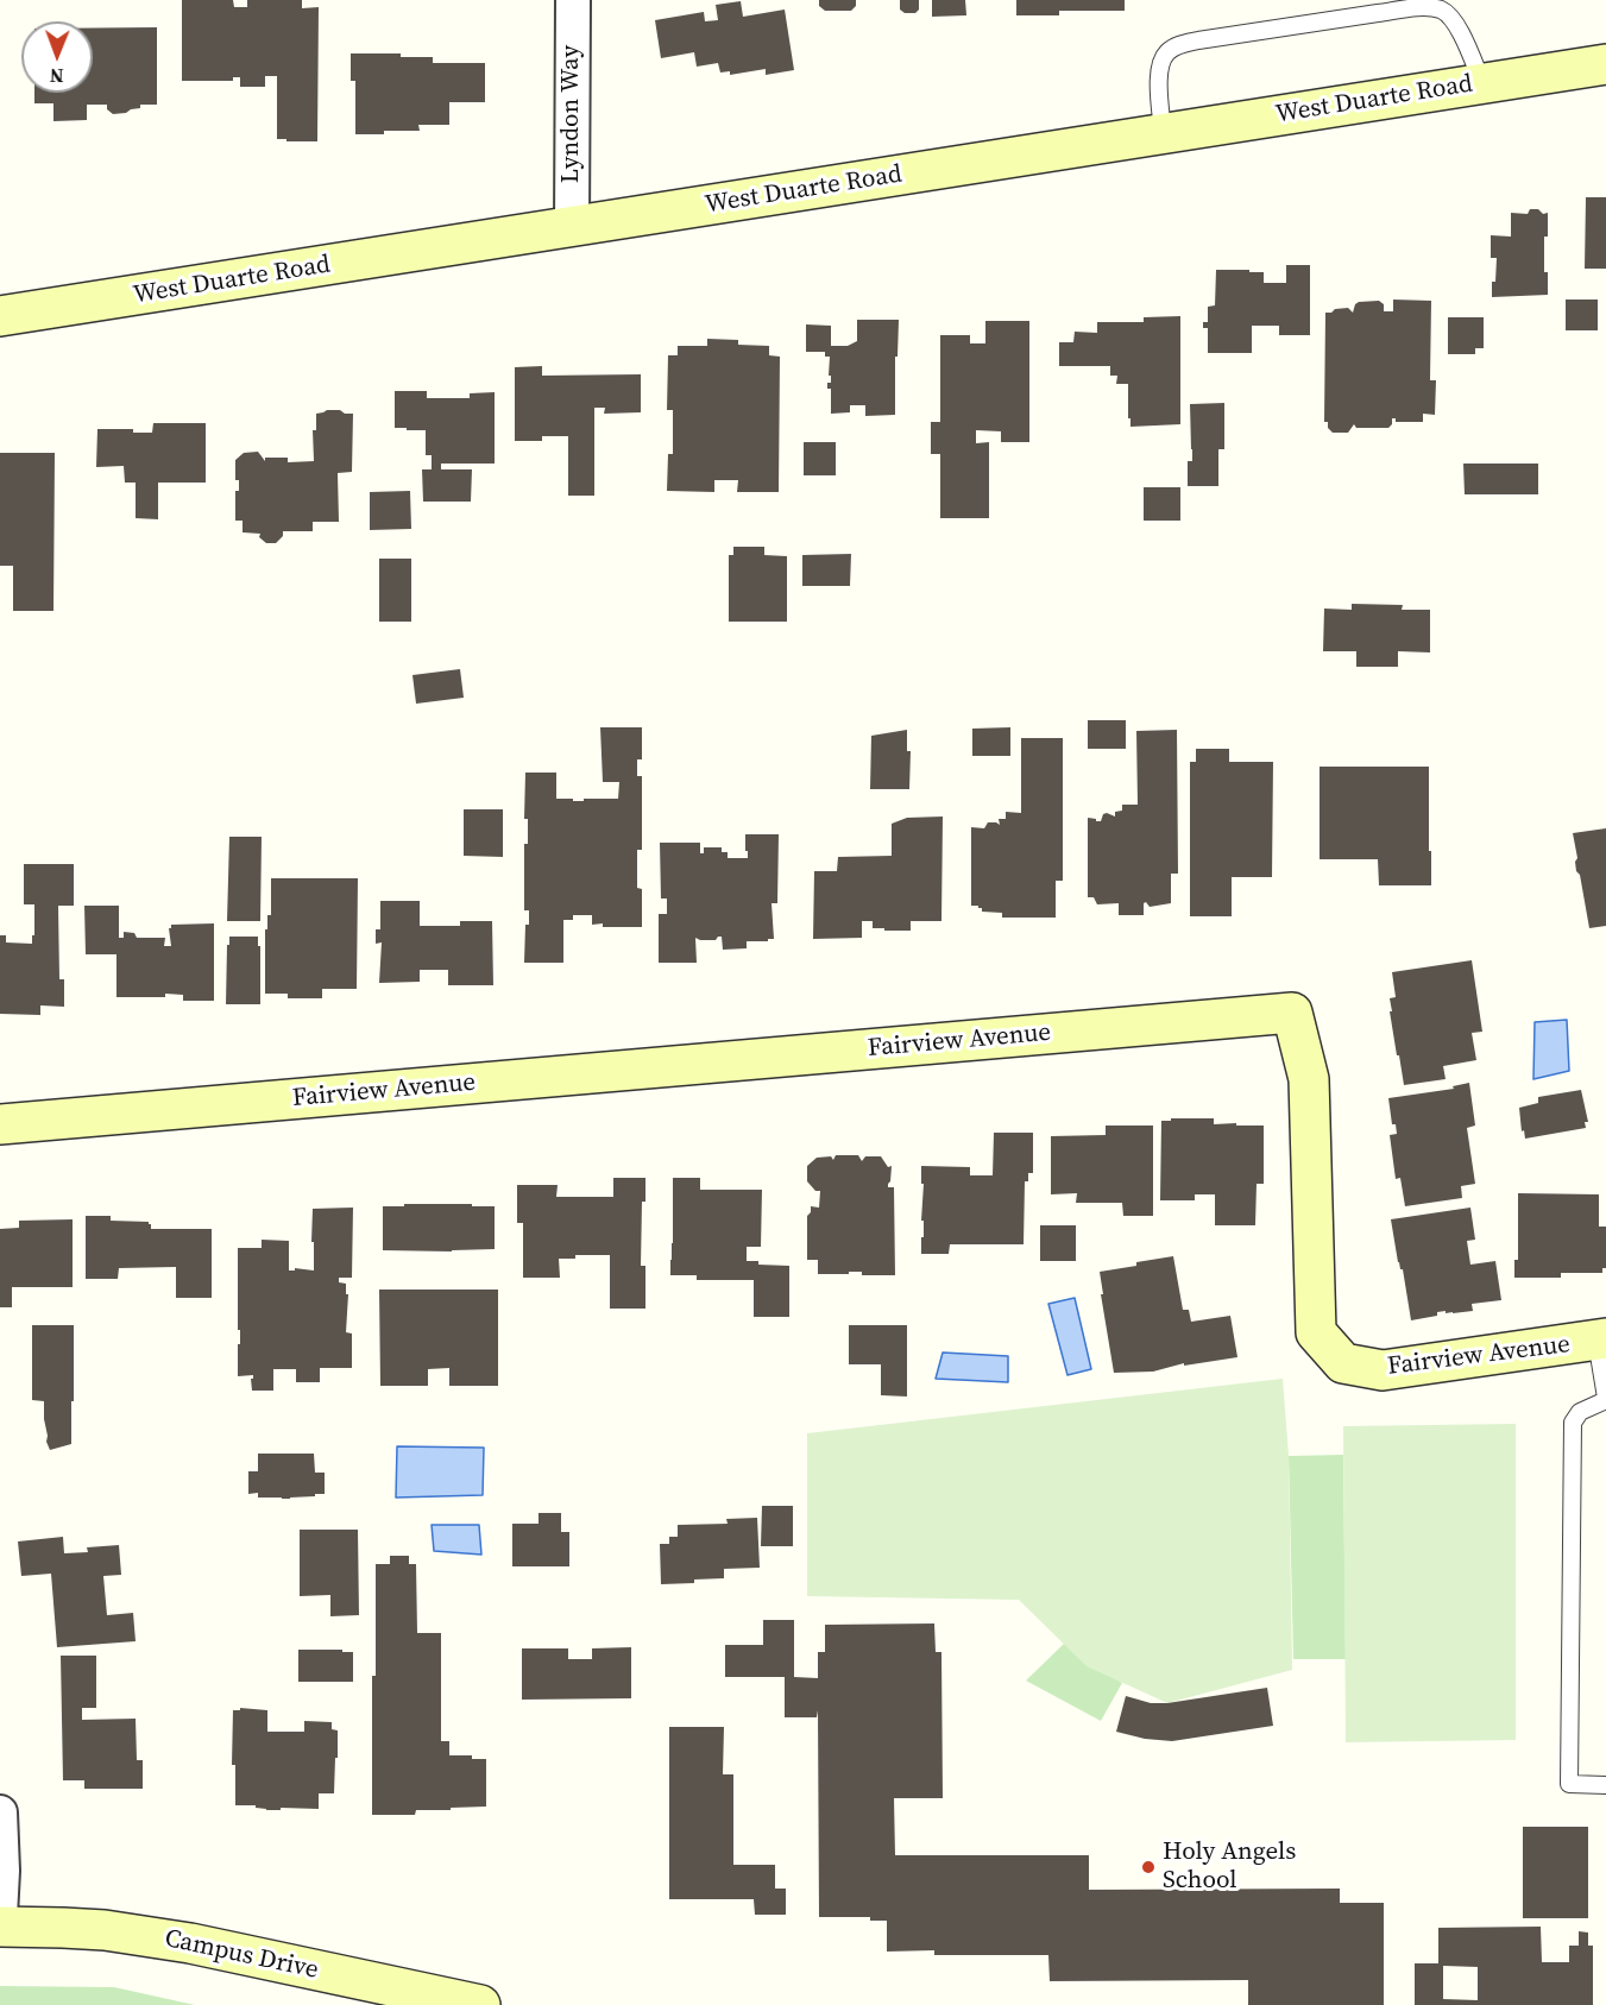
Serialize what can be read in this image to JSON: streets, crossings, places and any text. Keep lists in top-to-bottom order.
{
  "streets": {
    "main road": ["West Duarte Road", "Fairview Avenue", "Campus Drive"],
    "street": ["Lyndon Way"]
  },
  "crossings": [
    ["West Duarte Road", "Lyndon Way"]
  ],
  "places": ["Holy Angels School"],
  "north": "bottom"
}
